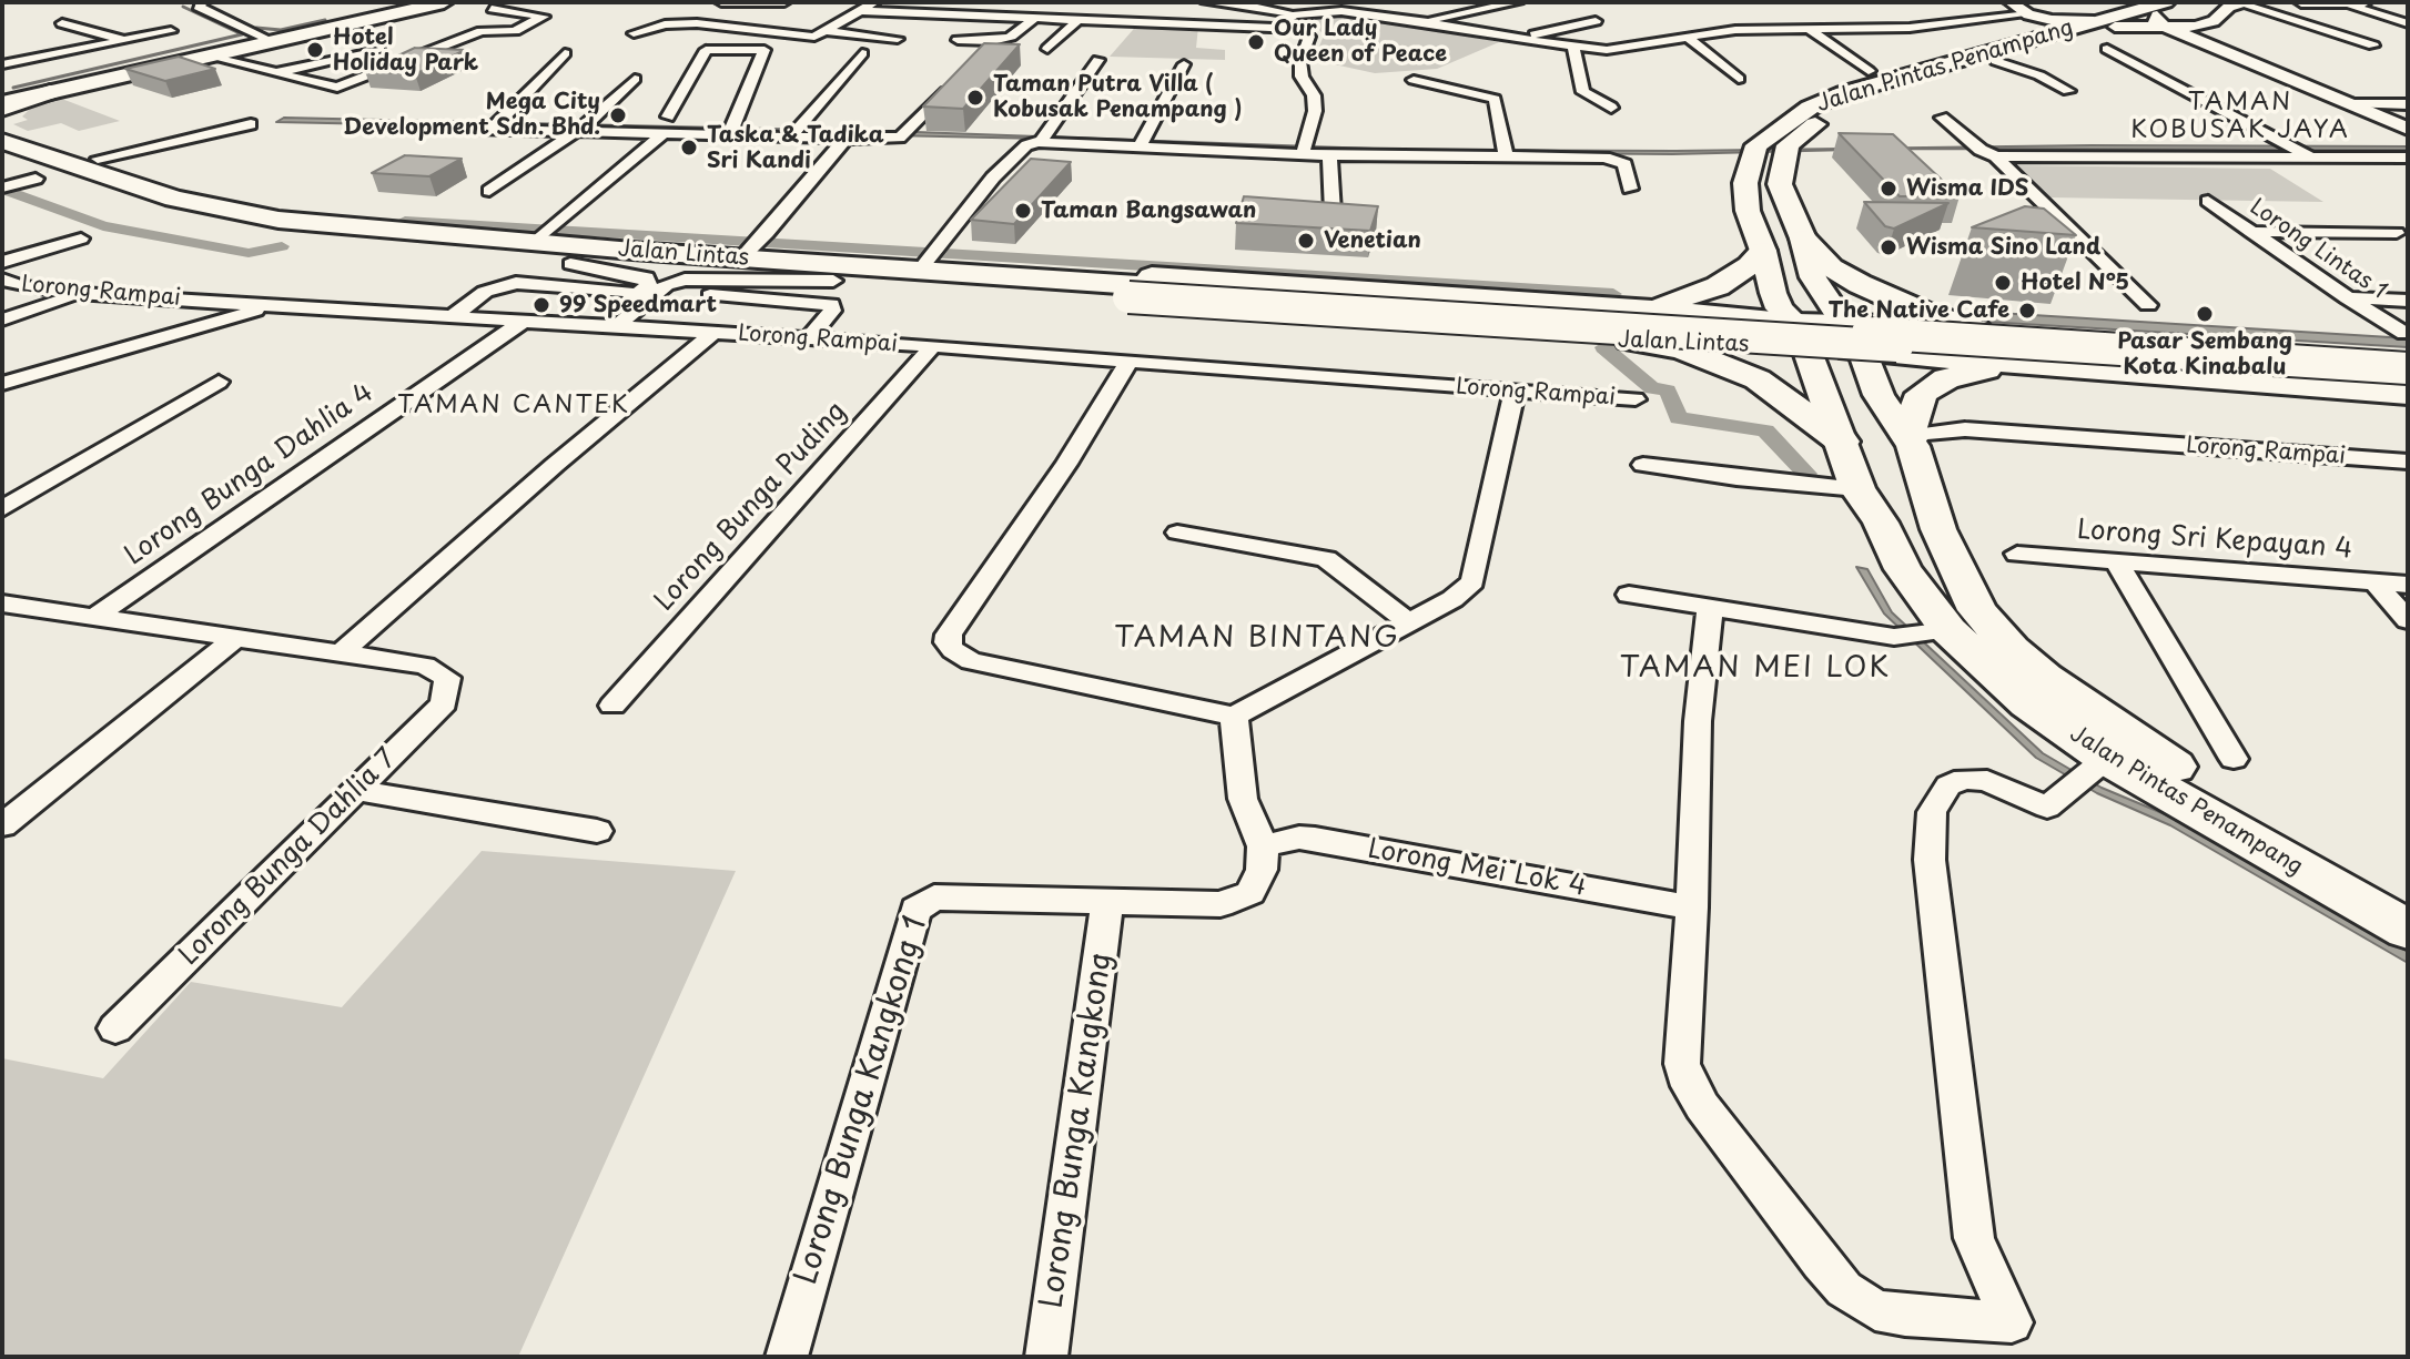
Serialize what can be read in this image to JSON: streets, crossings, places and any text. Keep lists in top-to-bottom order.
{
  "streets": {
    "highway": ["Jalan Lintas"],
    "main road": ["Jalan Pintas Penampang"],
    "street": [
      "Lorong Lintas 1",
      "Lorong Rampai",
      "Lorong Bunga Dahlia 4",
      "Lorong Bunga Puding",
      "Lorong Sri Kepayan 4",
      "Lorong Bunga Dahlia 7",
      "Lorong Mei Lok 4",
      "Lorong Bunga Kangkong 1",
      "Lorong Bunga Kangkong"
    ]
  },
  "crossings": [
    ["Jalan Pintas Penampang", "Jalan Lintas"],
    ["Lorong Lintas 1", "Jalan Lintas"],
    ["Lorong Rampai", "Lorong Bunga Dahlia 4"],
    ["Lorong Rampai", "Lorong Bunga Puding"],
    ["Lorong Mei Lok 4", "Lorong Bunga Kangkong 1"],
    ["Lorong Bunga Kangkong 1", "Lorong Bunga Kangkong"]
  ],
  "districts": [
    "TAMAN KOBUSAK JAYA",
    "TAMAN CANTEK",
    "TAMAN BINTANG",
    "TAMAN MEI LOK"
  ],
  "places": [
    "Our Lady Queen of Peace",
    "Hotel Holiday Park",
    "Taman Putra Villa ( Kobusak Penampang )",
    "Mega City Development Sdn. Bhd.",
    "Taska & Tadika Sri Kandi",
    "Wisma IDS",
    "Taman Bangsawan",
    "Venetian",
    "Wisma Sino Land",
    "Hotel N°5",
    "99 Speedmart",
    "The Native Cafe",
    "Pasar Sembang Kota Kinabalu"
  ]
}
